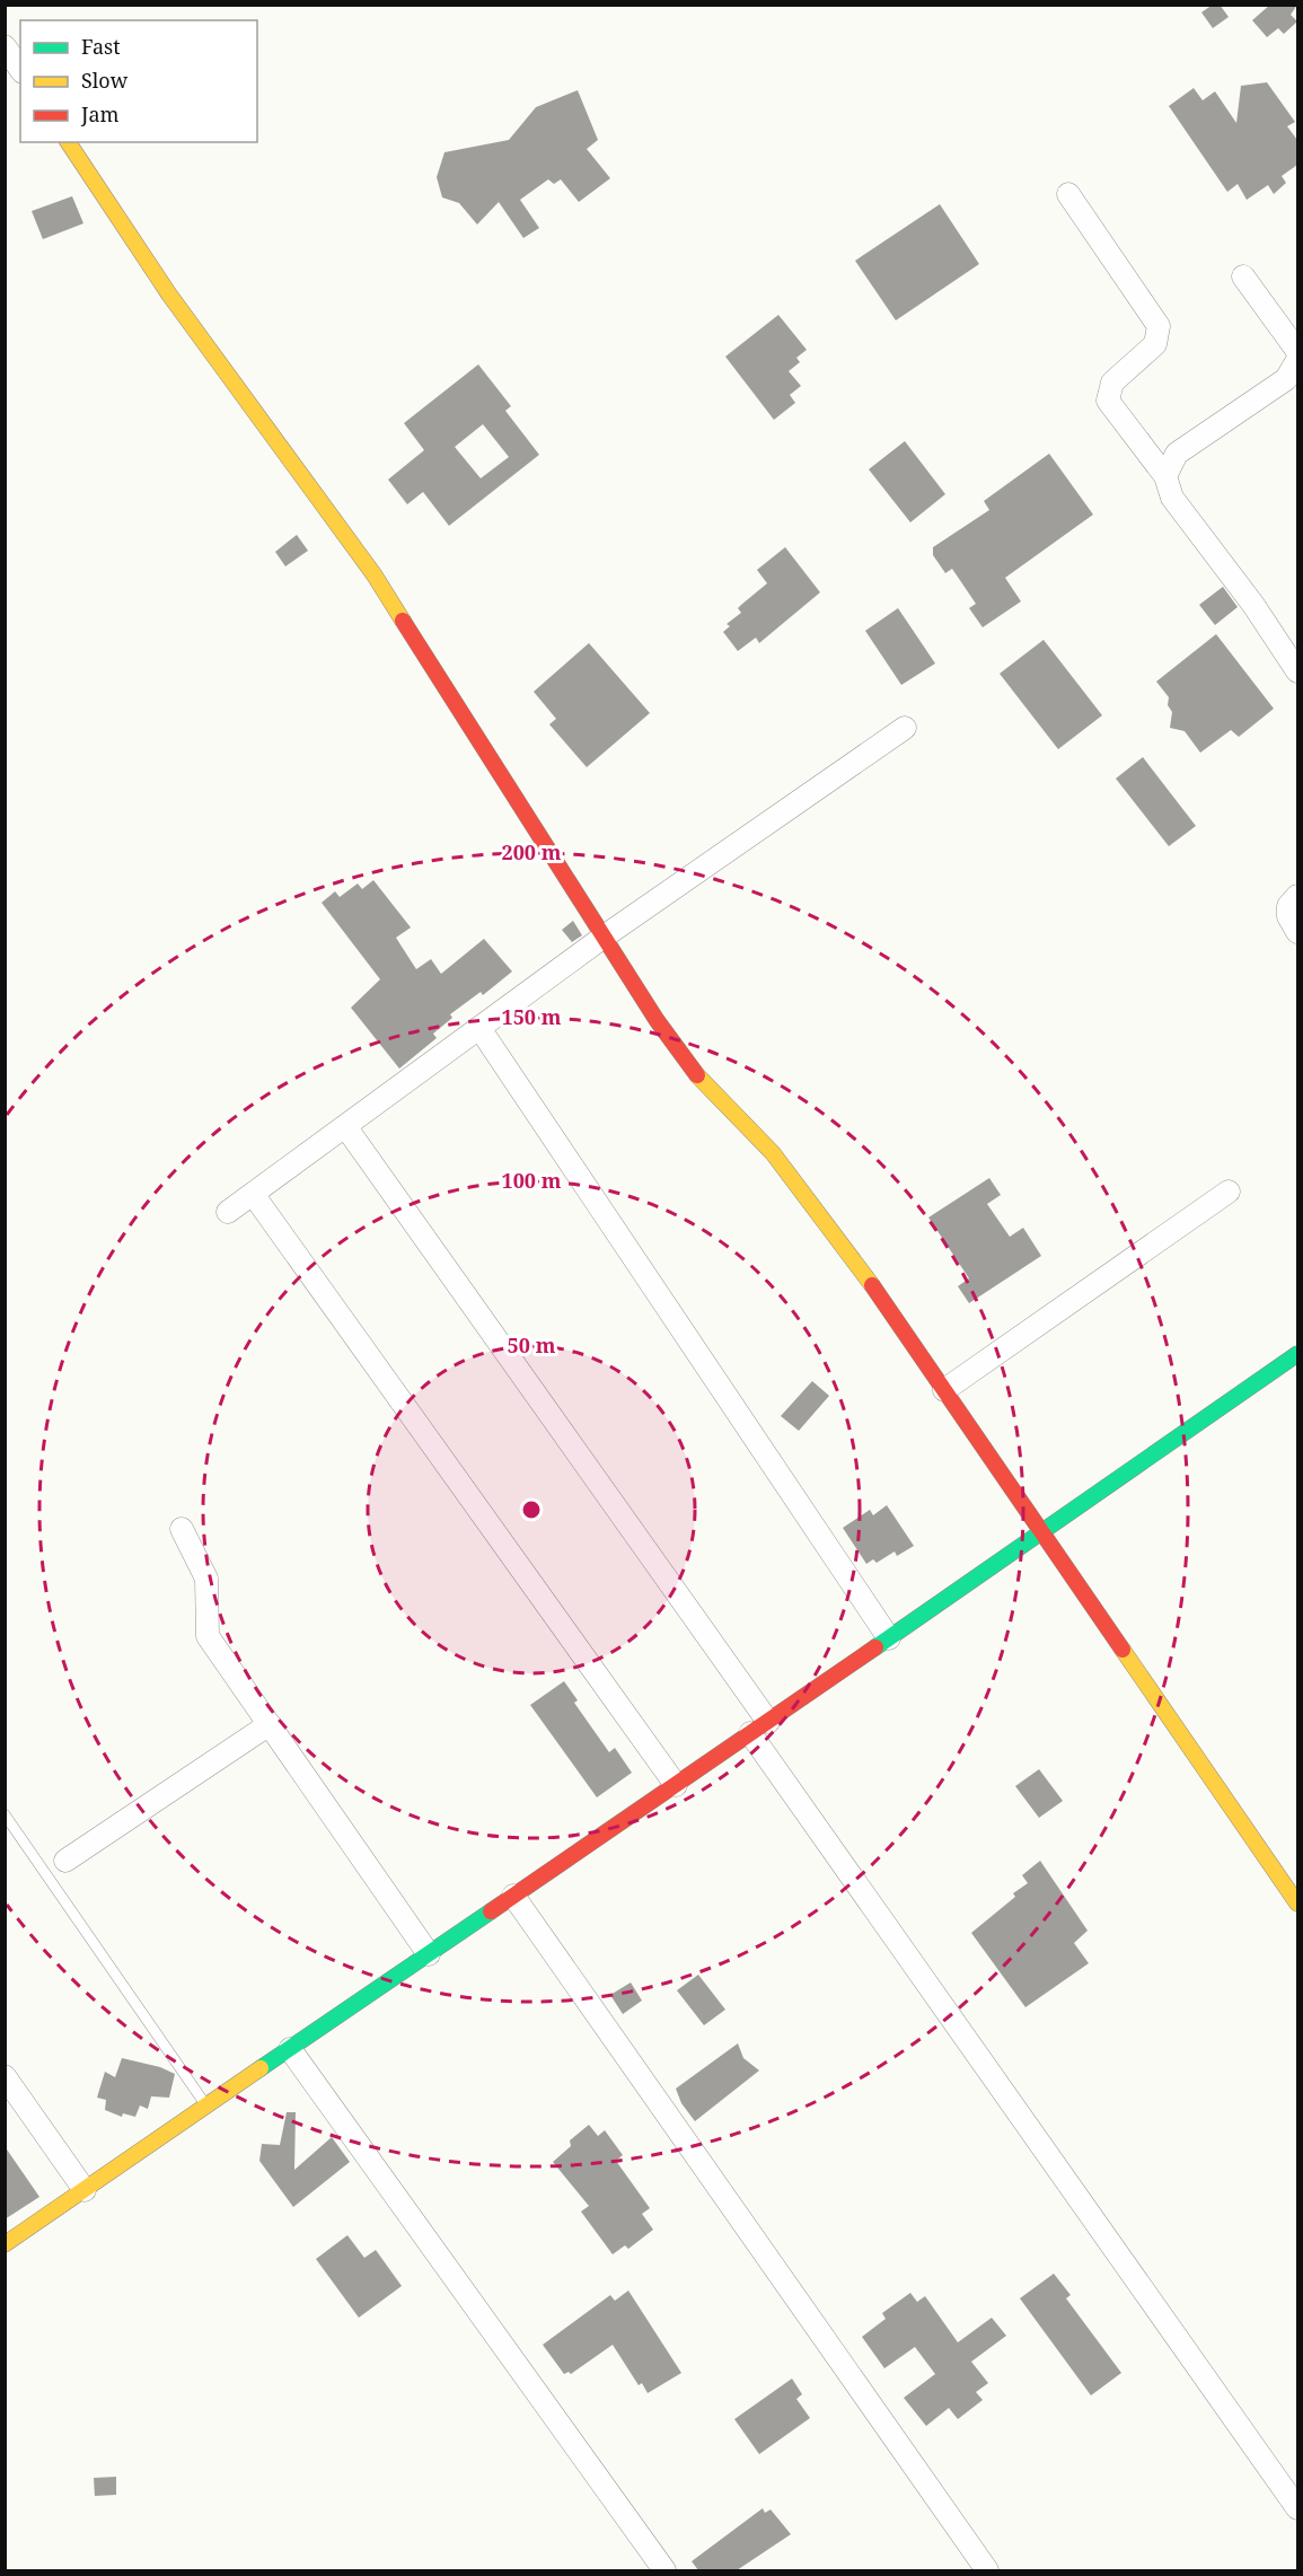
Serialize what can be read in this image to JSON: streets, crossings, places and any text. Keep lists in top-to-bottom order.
{
  "legend": ["Fast", "Slow", "Jam"],
  "rings": [
    "200 m",
    "150 m",
    "100 m",
    "50 m"
  ]
}
